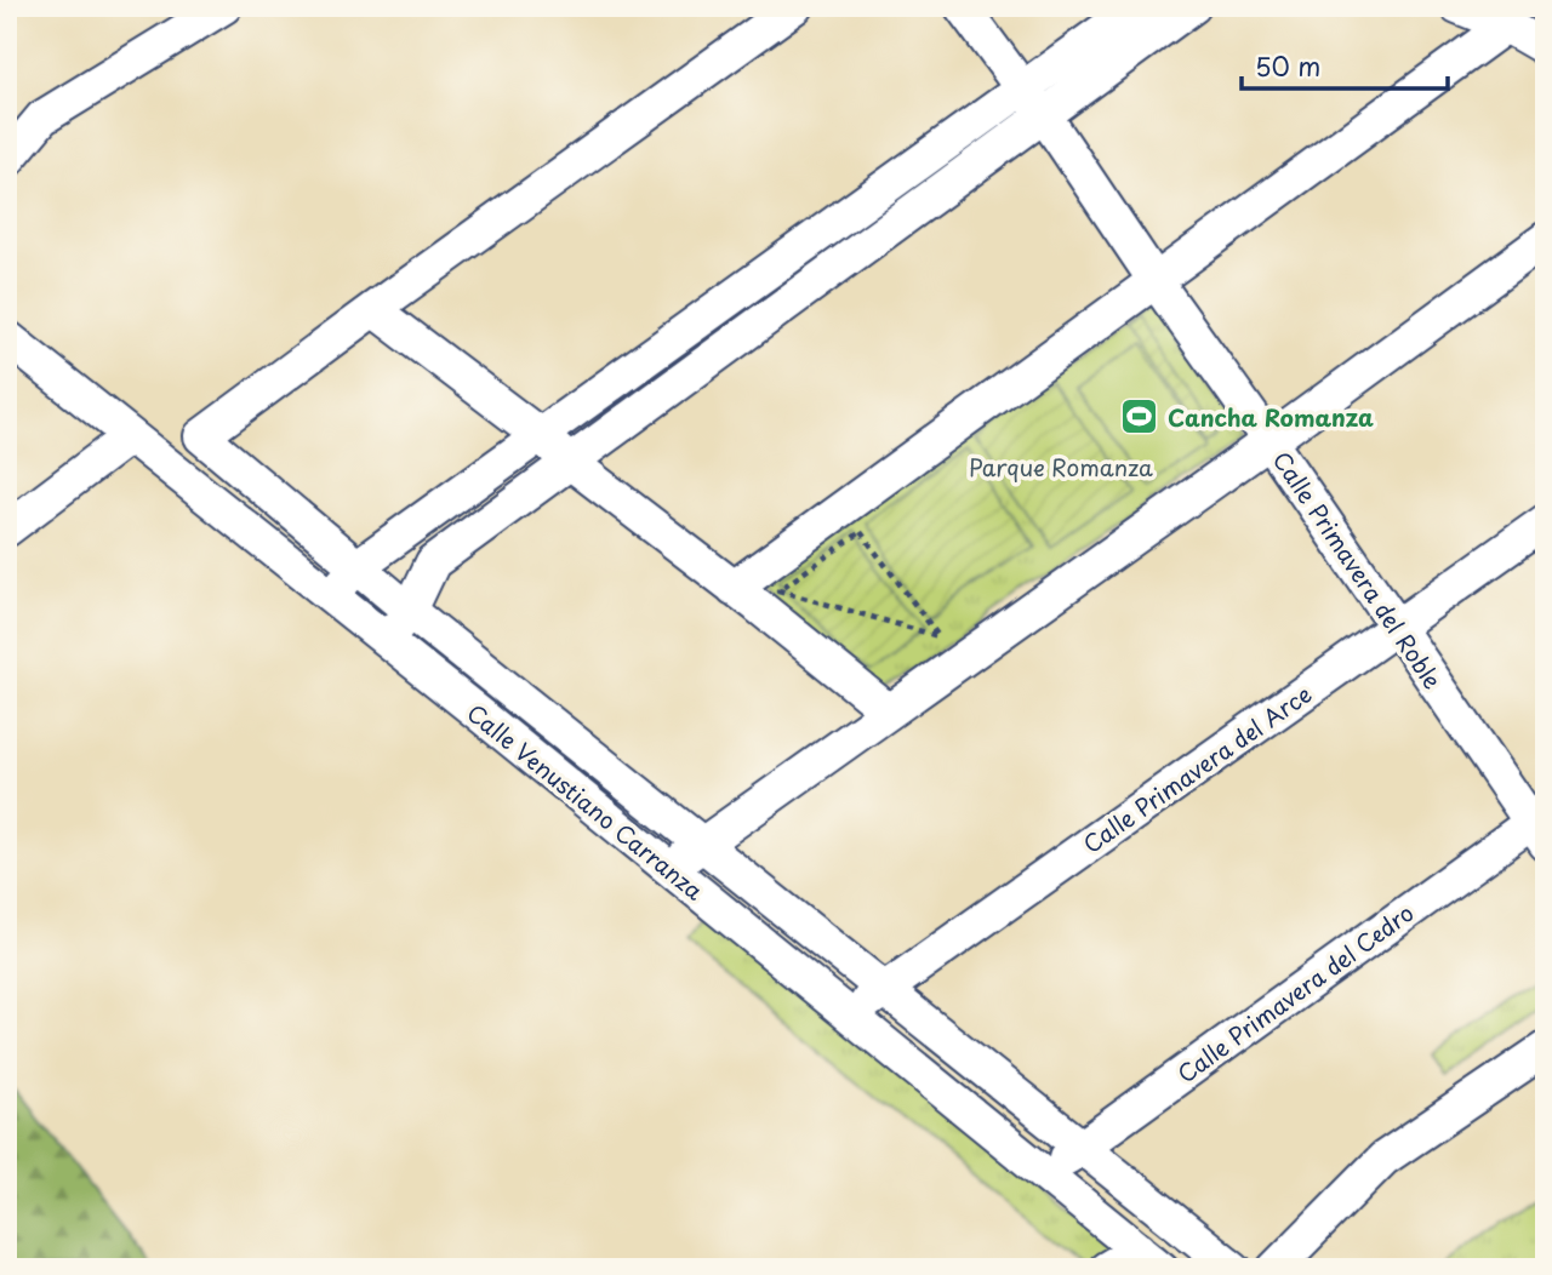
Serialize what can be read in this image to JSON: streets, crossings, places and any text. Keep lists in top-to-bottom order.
{
  "streets": {
    "street": [
      "Calle Primavera del Roble",
      "Calle Primavera del Arce",
      "Calle Venustiano Carranza",
      "Calle Primavera del Cedro"
    ]
  },
  "crossings": [
    ["Calle Primavera del Roble", "Calle Primavera del Arce"],
    ["Calle Primavera del Roble", "Calle Primavera del Cedro"],
    ["Calle Primavera del Arce", "Calle Venustiano Carranza"],
    ["Calle Venustiano Carranza", "Calle Primavera del Cedro"]
  ],
  "parks": ["Parque Romanza"],
  "places": {
    "sports": ["Cancha Romanza"]
  },
  "scale_bar": "50 m"
}
